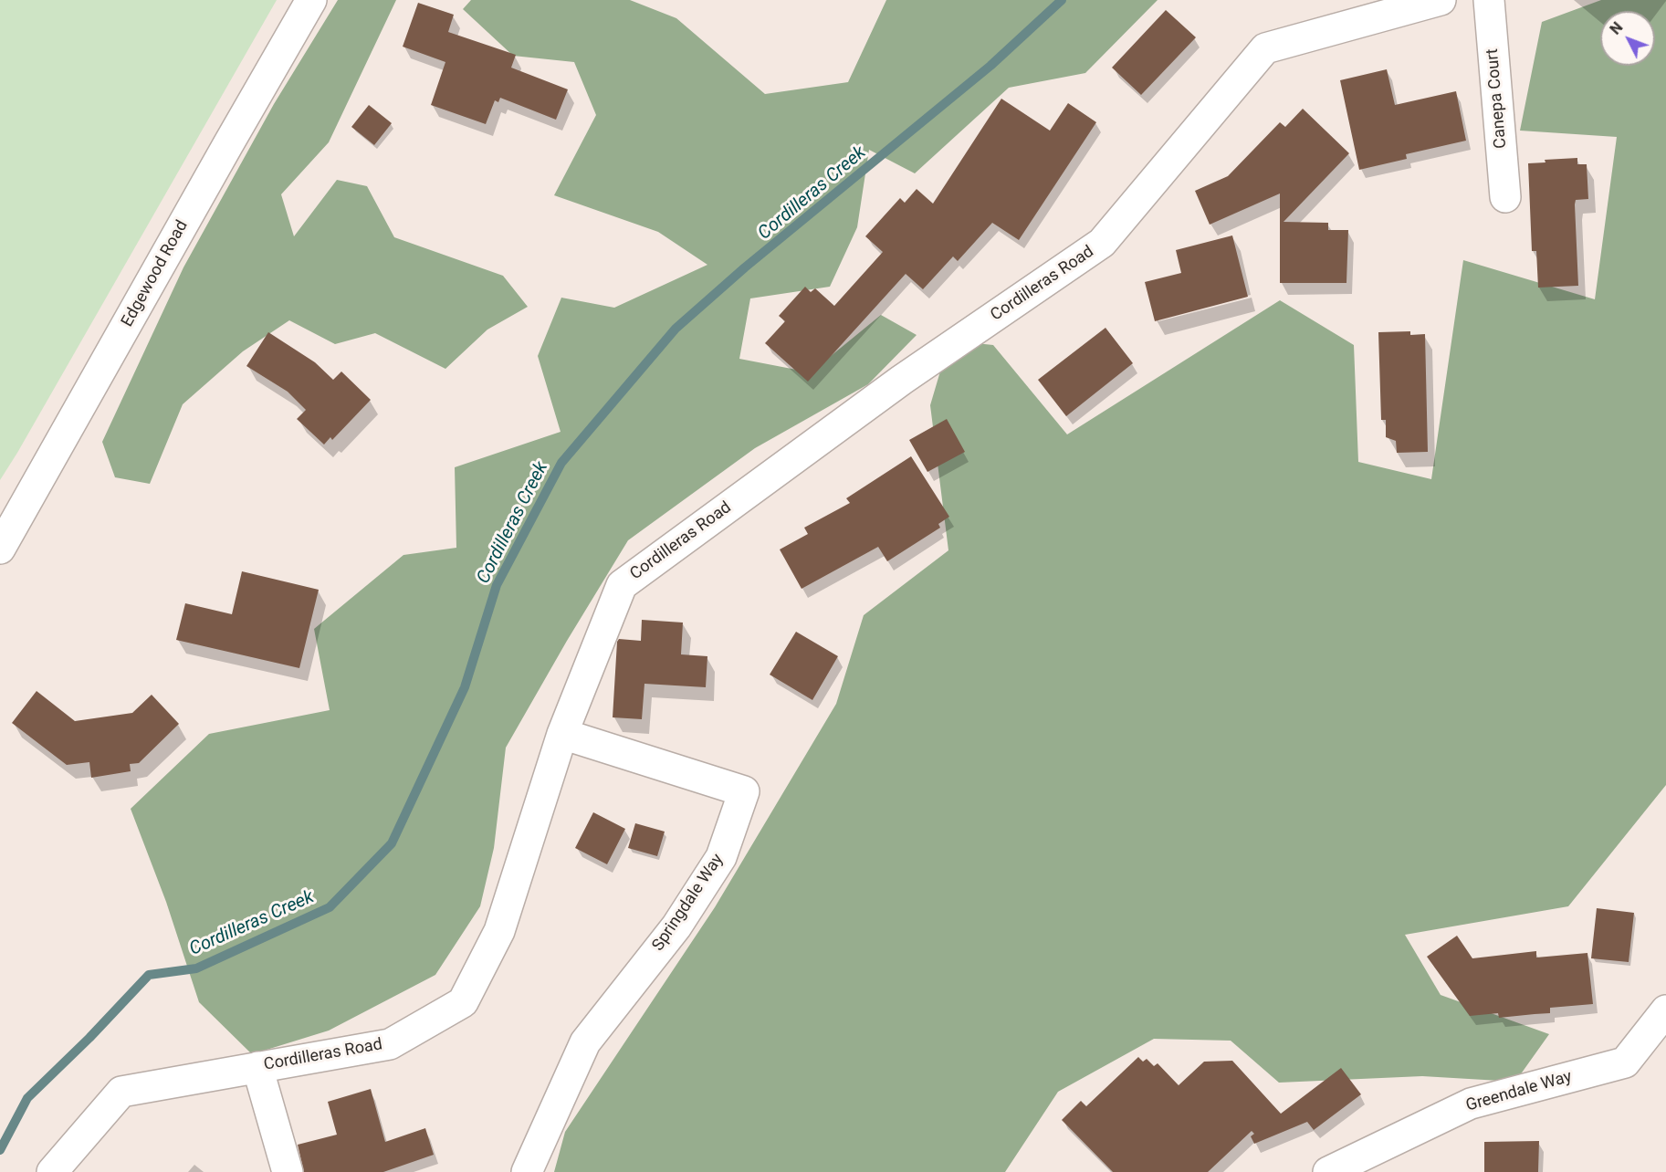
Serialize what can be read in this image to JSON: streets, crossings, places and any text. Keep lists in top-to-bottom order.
{
  "streets": {
    "street": [
      "Canepa Court",
      "Edgewood Road",
      "Cordilleras Road",
      "Springdale Way",
      "Greendale Way"
    ]
  },
  "crossings": [
    ["Cordilleras Road", "Springdale Way"]
  ],
  "water": ["Cordilleras Creek"],
  "north": "top left"
}
